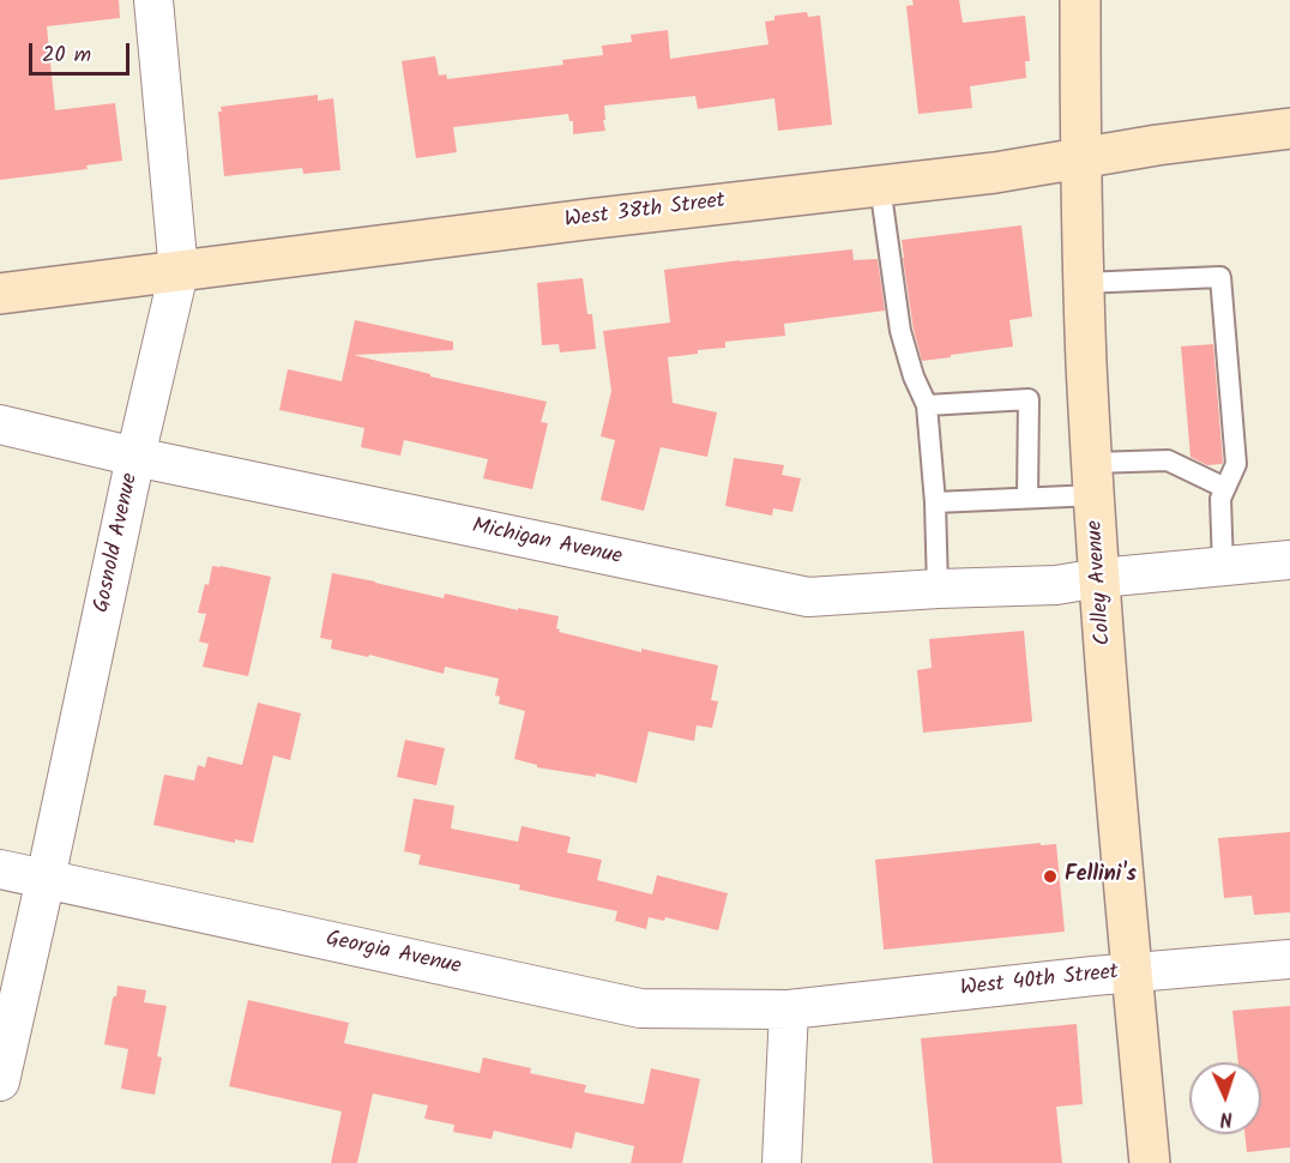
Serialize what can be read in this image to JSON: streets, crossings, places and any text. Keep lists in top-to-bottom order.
{
  "streets": {
    "main road": ["West 38th Street", "Colley Avenue"],
    "street": [
      "Gosnold Avenue",
      "Michigan Avenue",
      "Georgia Avenue",
      "West 40th Street"
    ]
  },
  "crossings": [
    ["West 38th Street", "Gosnold Avenue"],
    ["West 38th Street", "Colley Avenue"],
    ["Gosnold Avenue", "Michigan Avenue"],
    ["Gosnold Avenue", "Georgia Avenue"],
    ["Michigan Avenue", "Colley Avenue"],
    ["Colley Avenue", "West 40th Street"],
    ["Georgia Avenue", "West 40th Street"]
  ],
  "places": ["Fellini's"],
  "scale_bar": "20 m",
  "north": "bottom"
}
